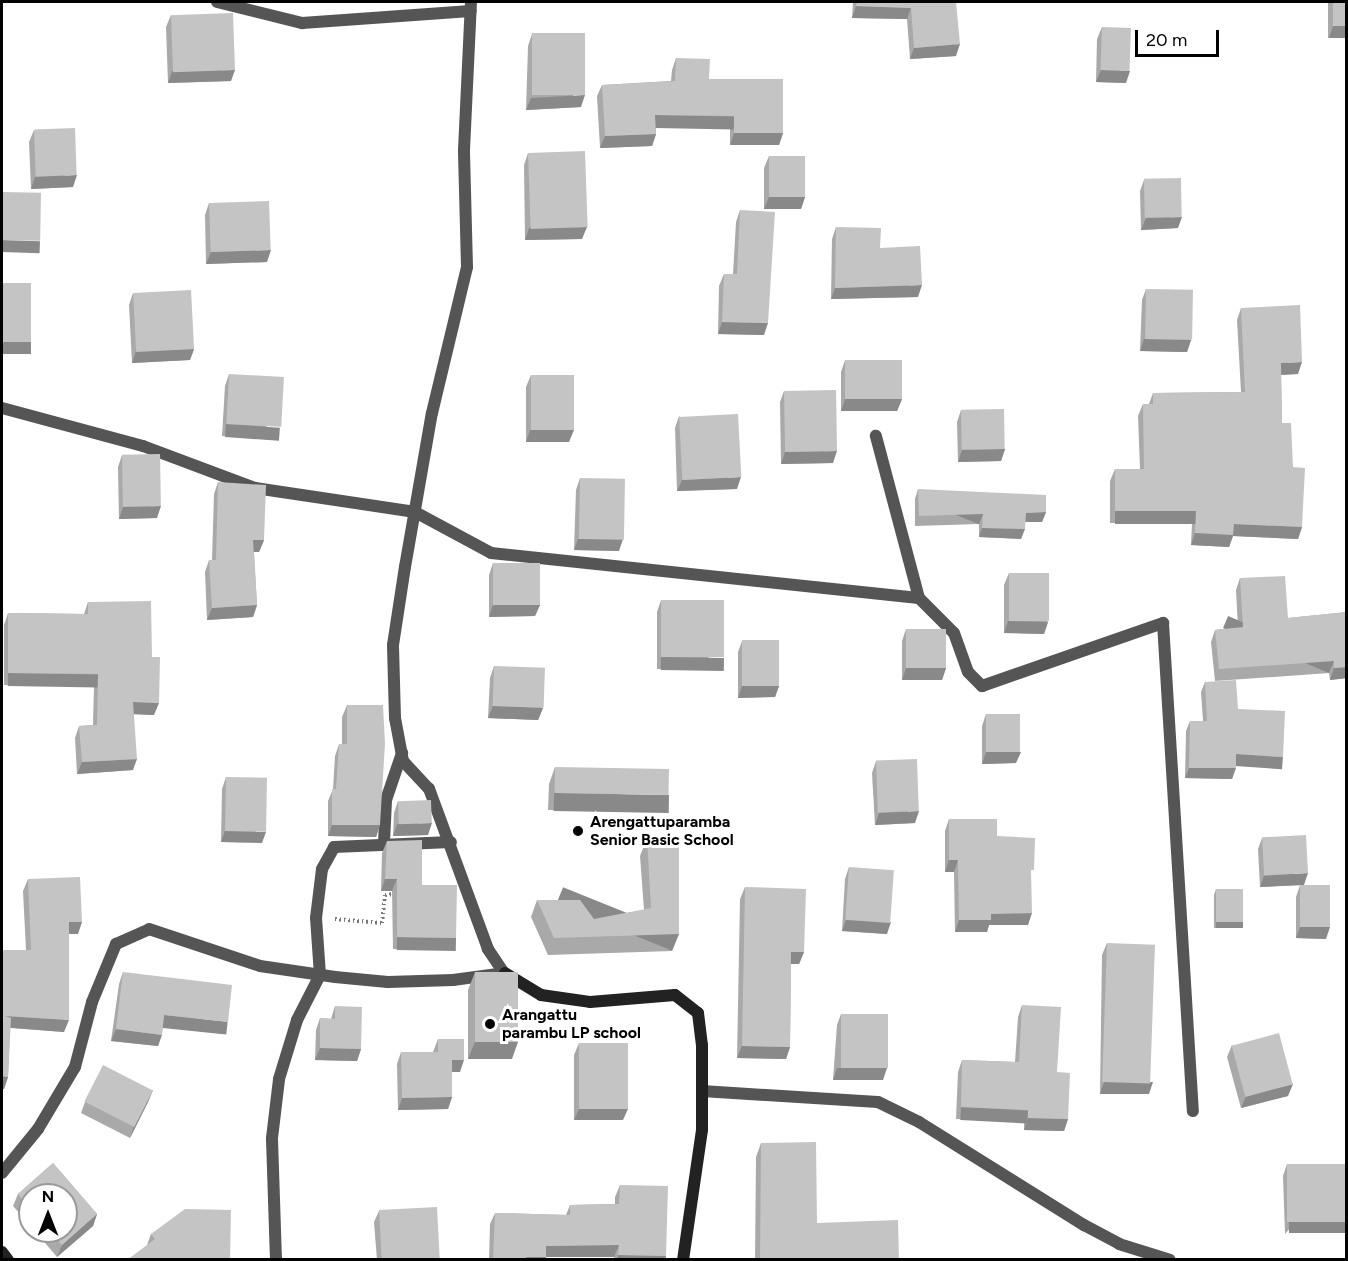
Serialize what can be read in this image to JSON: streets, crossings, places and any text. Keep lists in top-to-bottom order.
{
  "places": ["Arengattuparamba Senior Basic School", "Arangattu parambu LP school"],
  "scale_bar": "20 m",
  "north": "top"
}
